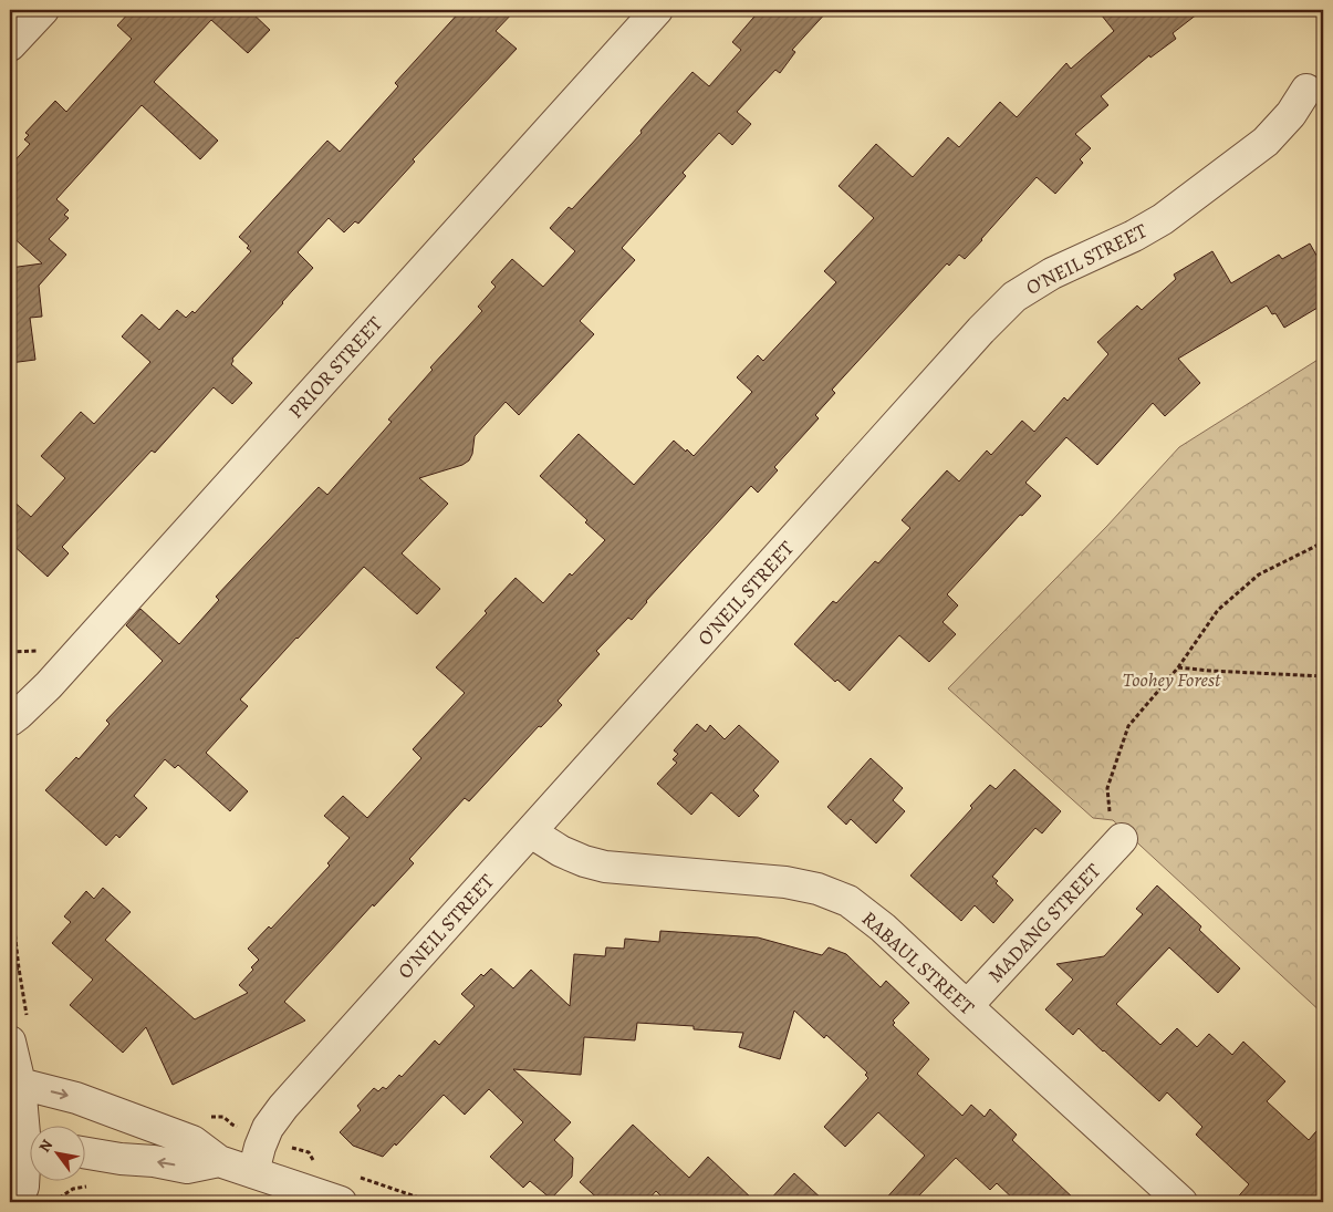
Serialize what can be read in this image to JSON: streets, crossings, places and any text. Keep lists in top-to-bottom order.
{
  "streets": {
    "street": [
      "O'NEIL STREET",
      "PRIOR STREET",
      "MADANG STREET",
      "RABAUL STREET"
    ]
  },
  "crossings": [
    ["O'NEIL STREET", "RABAUL STREET"],
    ["MADANG STREET", "RABAUL STREET"]
  ],
  "parks": ["Toohey Forest"],
  "north": "top left"
}
